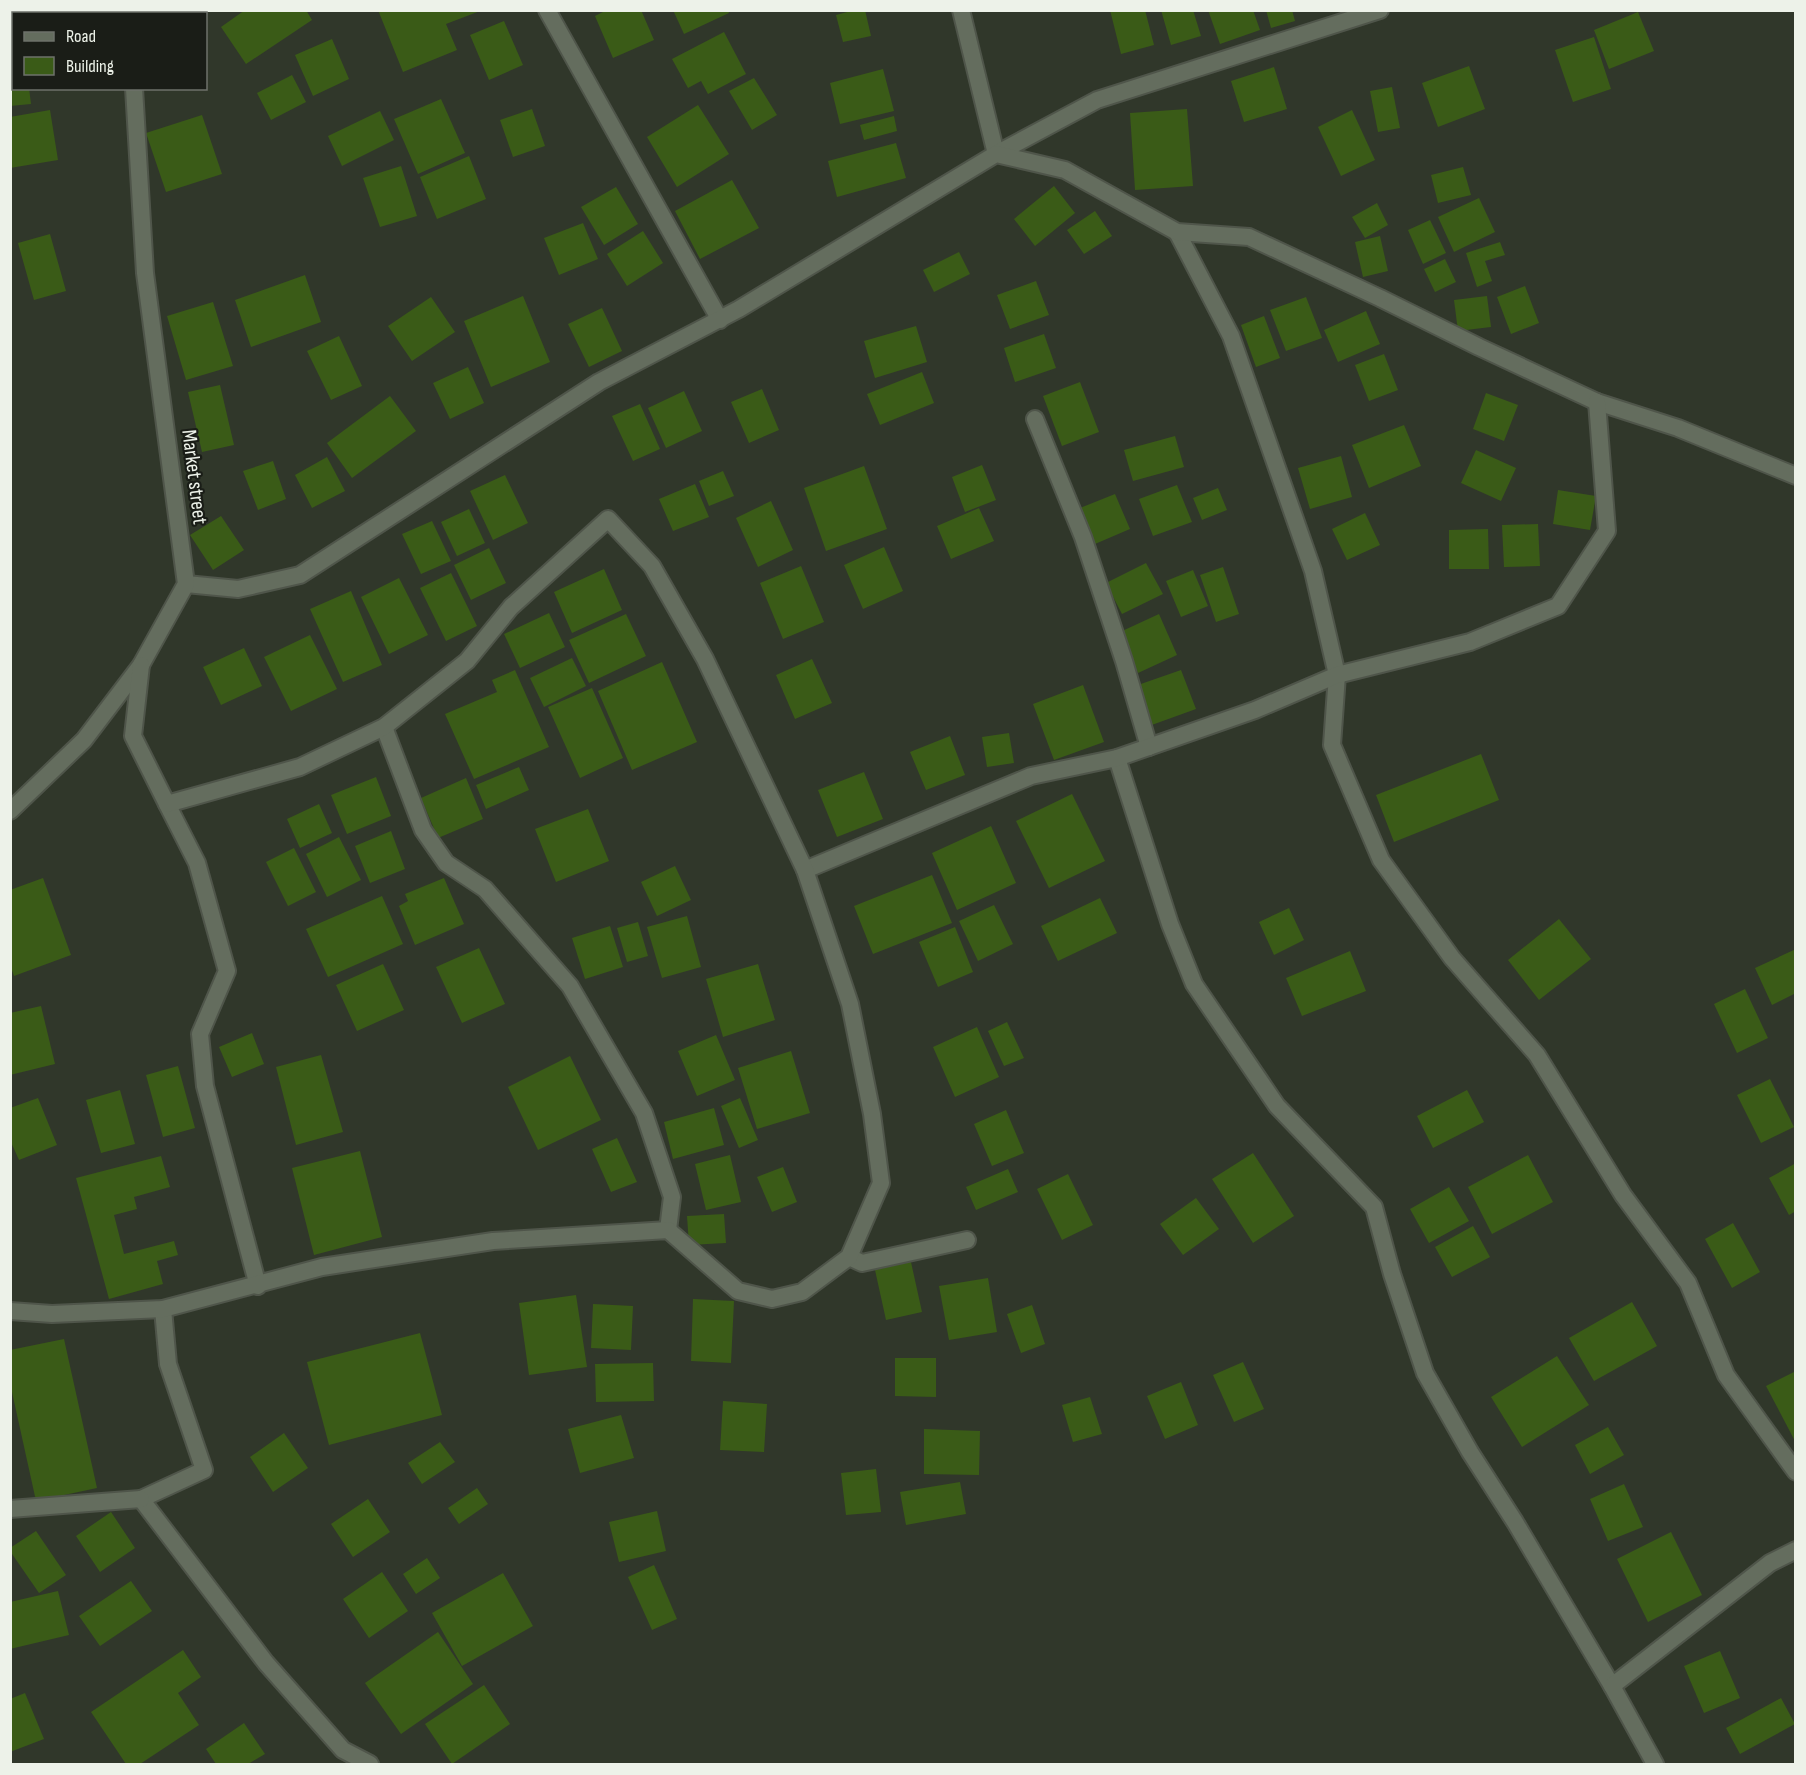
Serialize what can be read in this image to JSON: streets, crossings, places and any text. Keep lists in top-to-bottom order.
{
  "streets": {
    "street": ["Market street"]
  },
  "legend": ["Road", "Building"]
}
